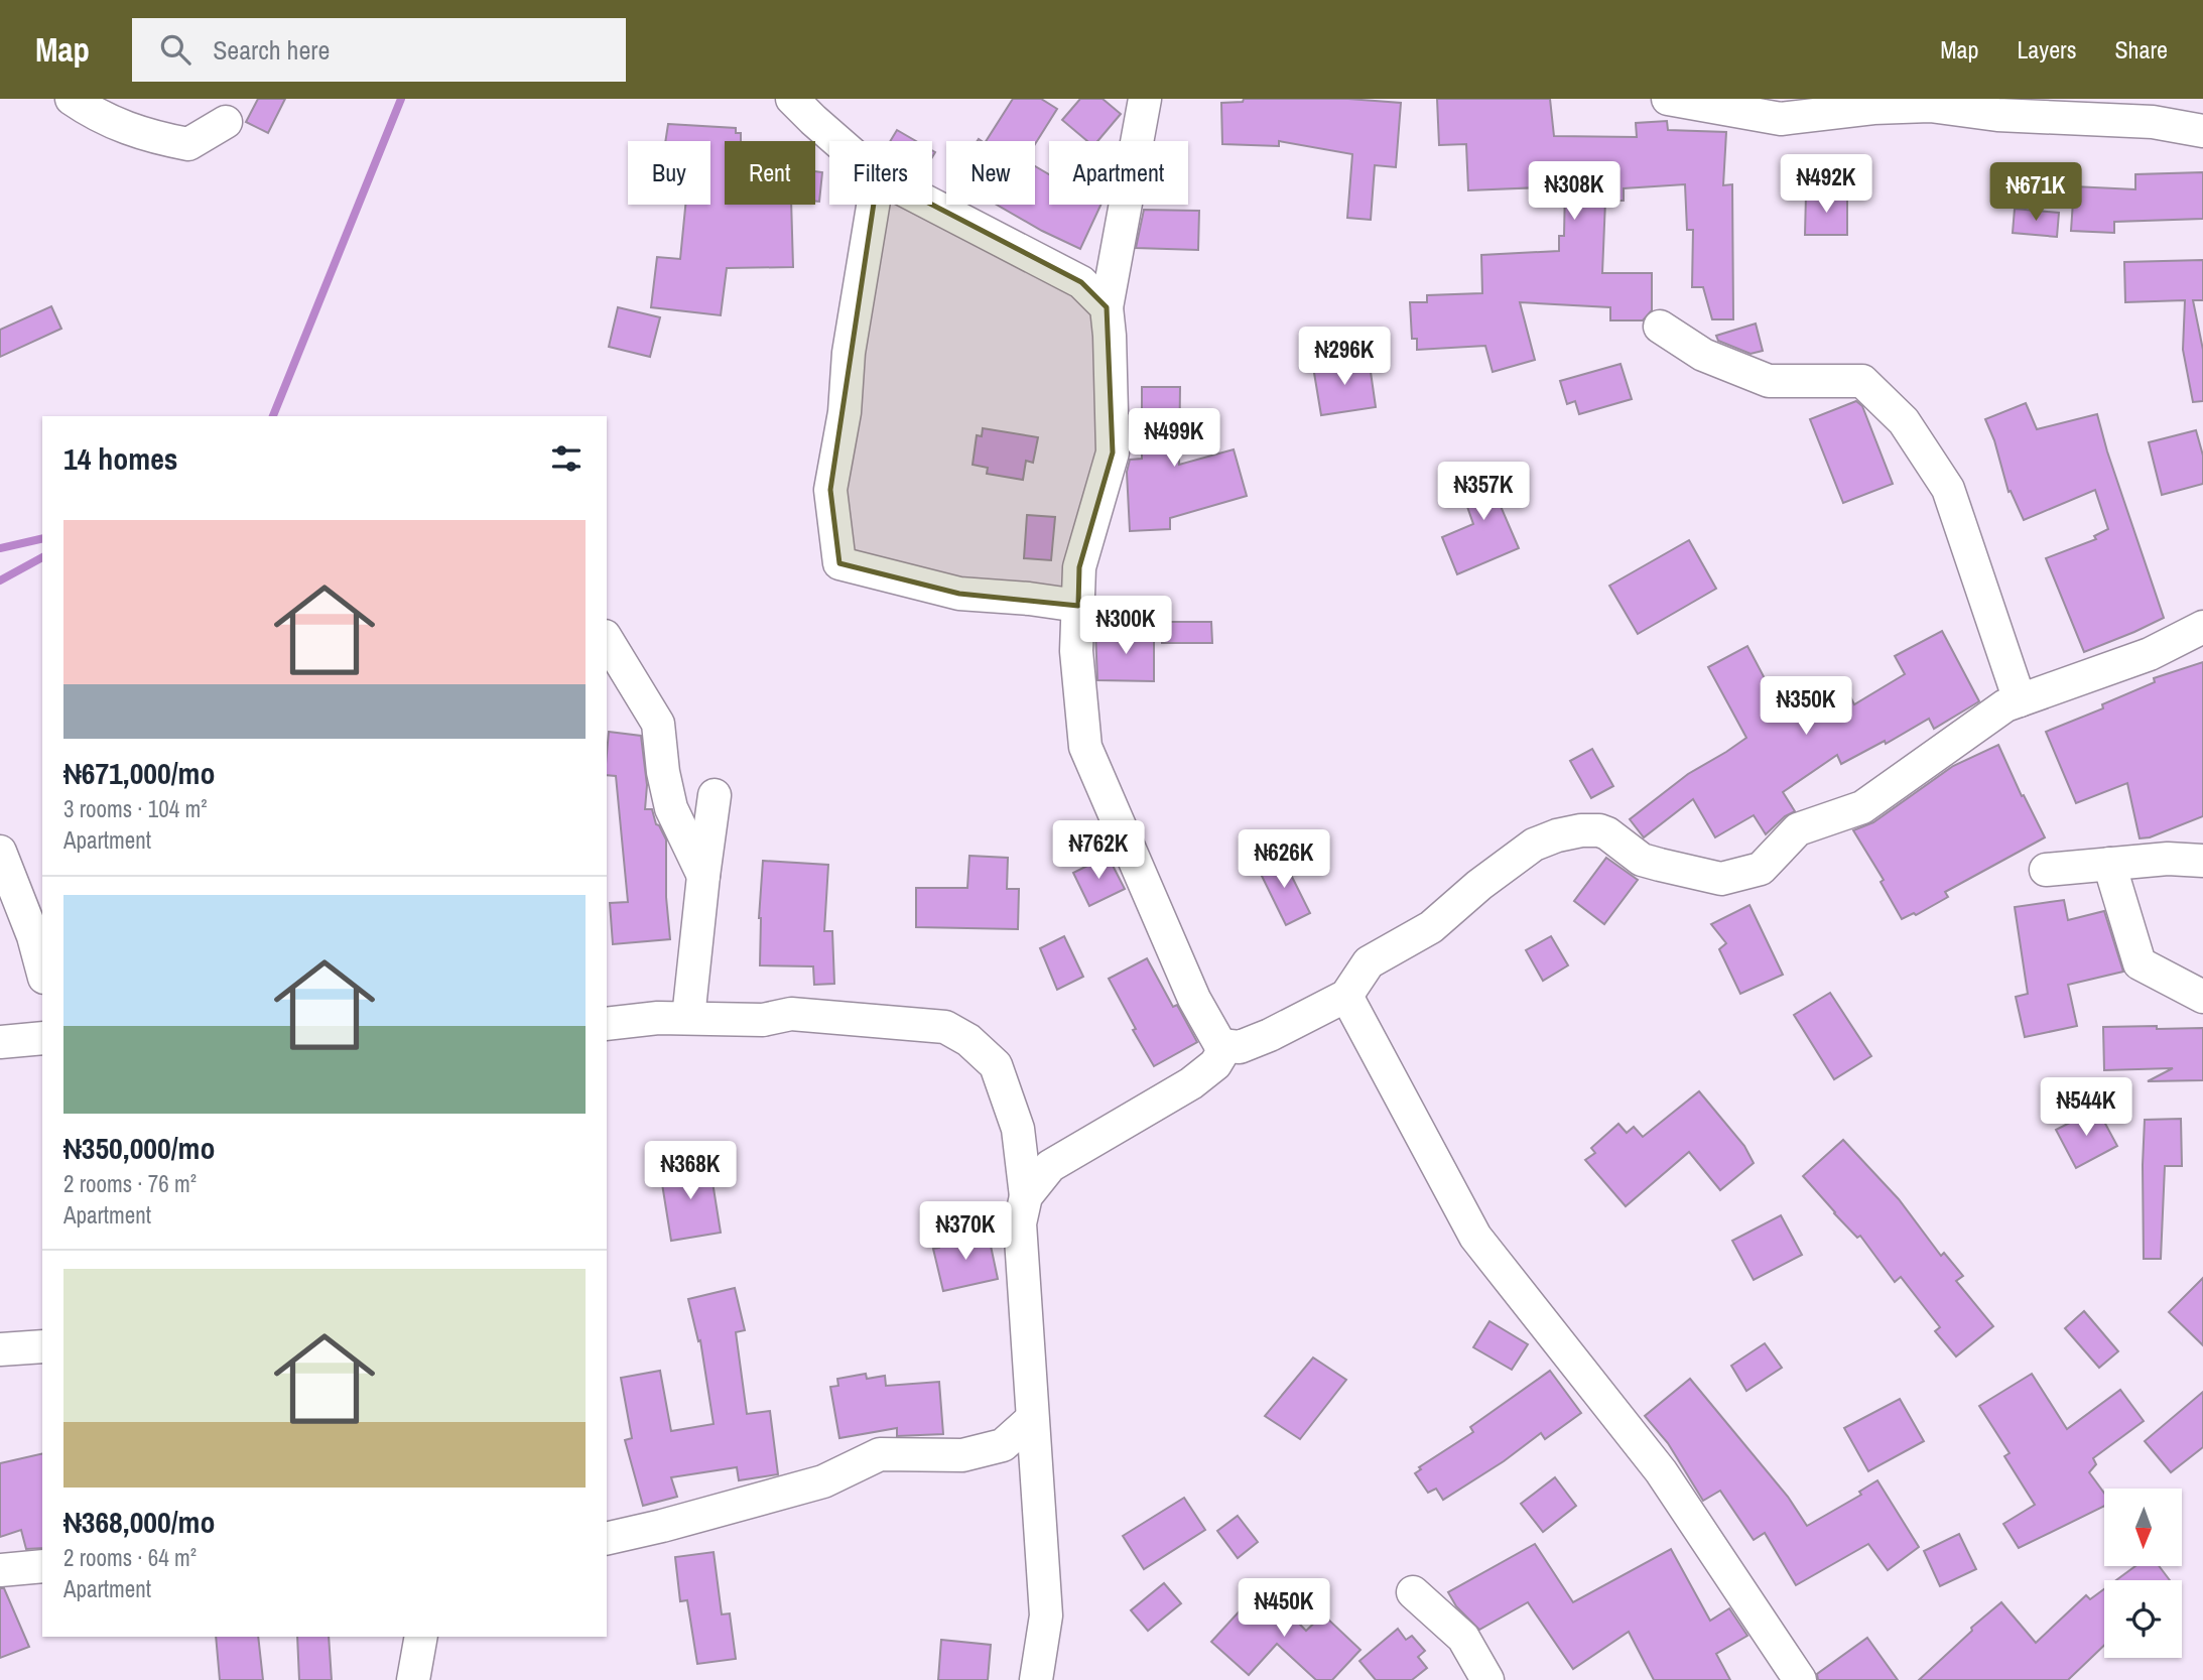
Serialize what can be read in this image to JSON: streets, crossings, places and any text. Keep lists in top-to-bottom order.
{
  "north": "bottom",
  "page": {
    "header": "Map",
    "search": "Search here",
    "nav": ["Map", "Layers", "Share"],
    "chip": [
      "Buy",
      "Rent",
      "Filters",
      "New",
      "Apartment"
    ],
    "price": [
      "₦492K",
      "₦308K",
      "₦671K",
      "₦296K",
      "₦499K",
      "₦357K",
      "₦300K",
      "₦350K",
      "₦762K",
      "₦626K",
      "₦544K",
      "₦368K",
      "₦370K",
      "₦450K"
    ],
    "heading": "14 homes",
    "list": [
      {
        "name": "₦671,000/mo",
        "note": "3 rooms · 104 m² · Apartment"
      },
      {
        "name": "₦350,000/mo",
        "note": "2 rooms · 76 m² · Apartment"
      },
      {
        "name": "₦368,000/mo",
        "note": "2 rooms · 64 m² · Apartment"
      }
    ]
  }
}
